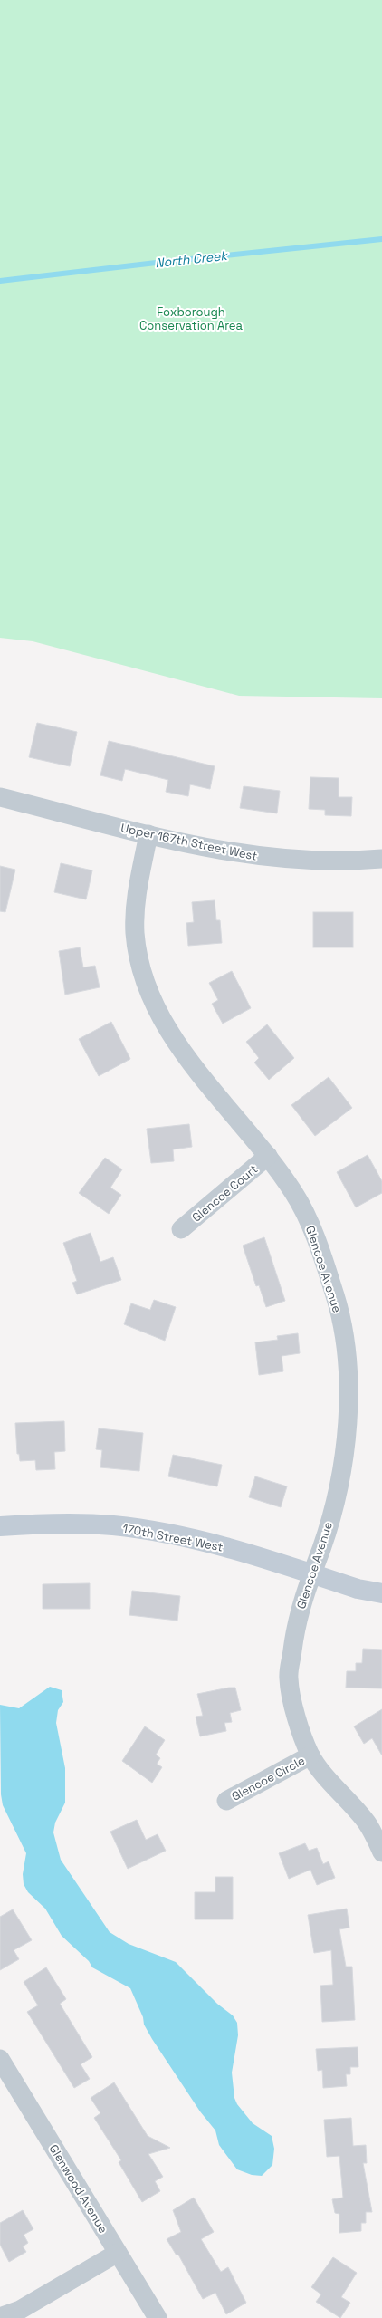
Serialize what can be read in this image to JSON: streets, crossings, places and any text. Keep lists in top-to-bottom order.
{
  "streets": {
    "street": [
      "Upper 167th Street West",
      "Glencoe Court",
      "Glencoe Avenue",
      "170th Street West",
      "Glencoe Circle",
      "Glenwood Avenue"
    ]
  },
  "crossings": [
    ["Upper 167th Street West", "Glencoe Avenue"],
    ["Glencoe Court", "Glencoe Avenue"],
    ["Glencoe Avenue", "170th Street West"],
    ["Glencoe Avenue", "Glencoe Circle"]
  ],
  "water": ["North Creek"],
  "parks": ["Foxborough Conservation Area"]
}
